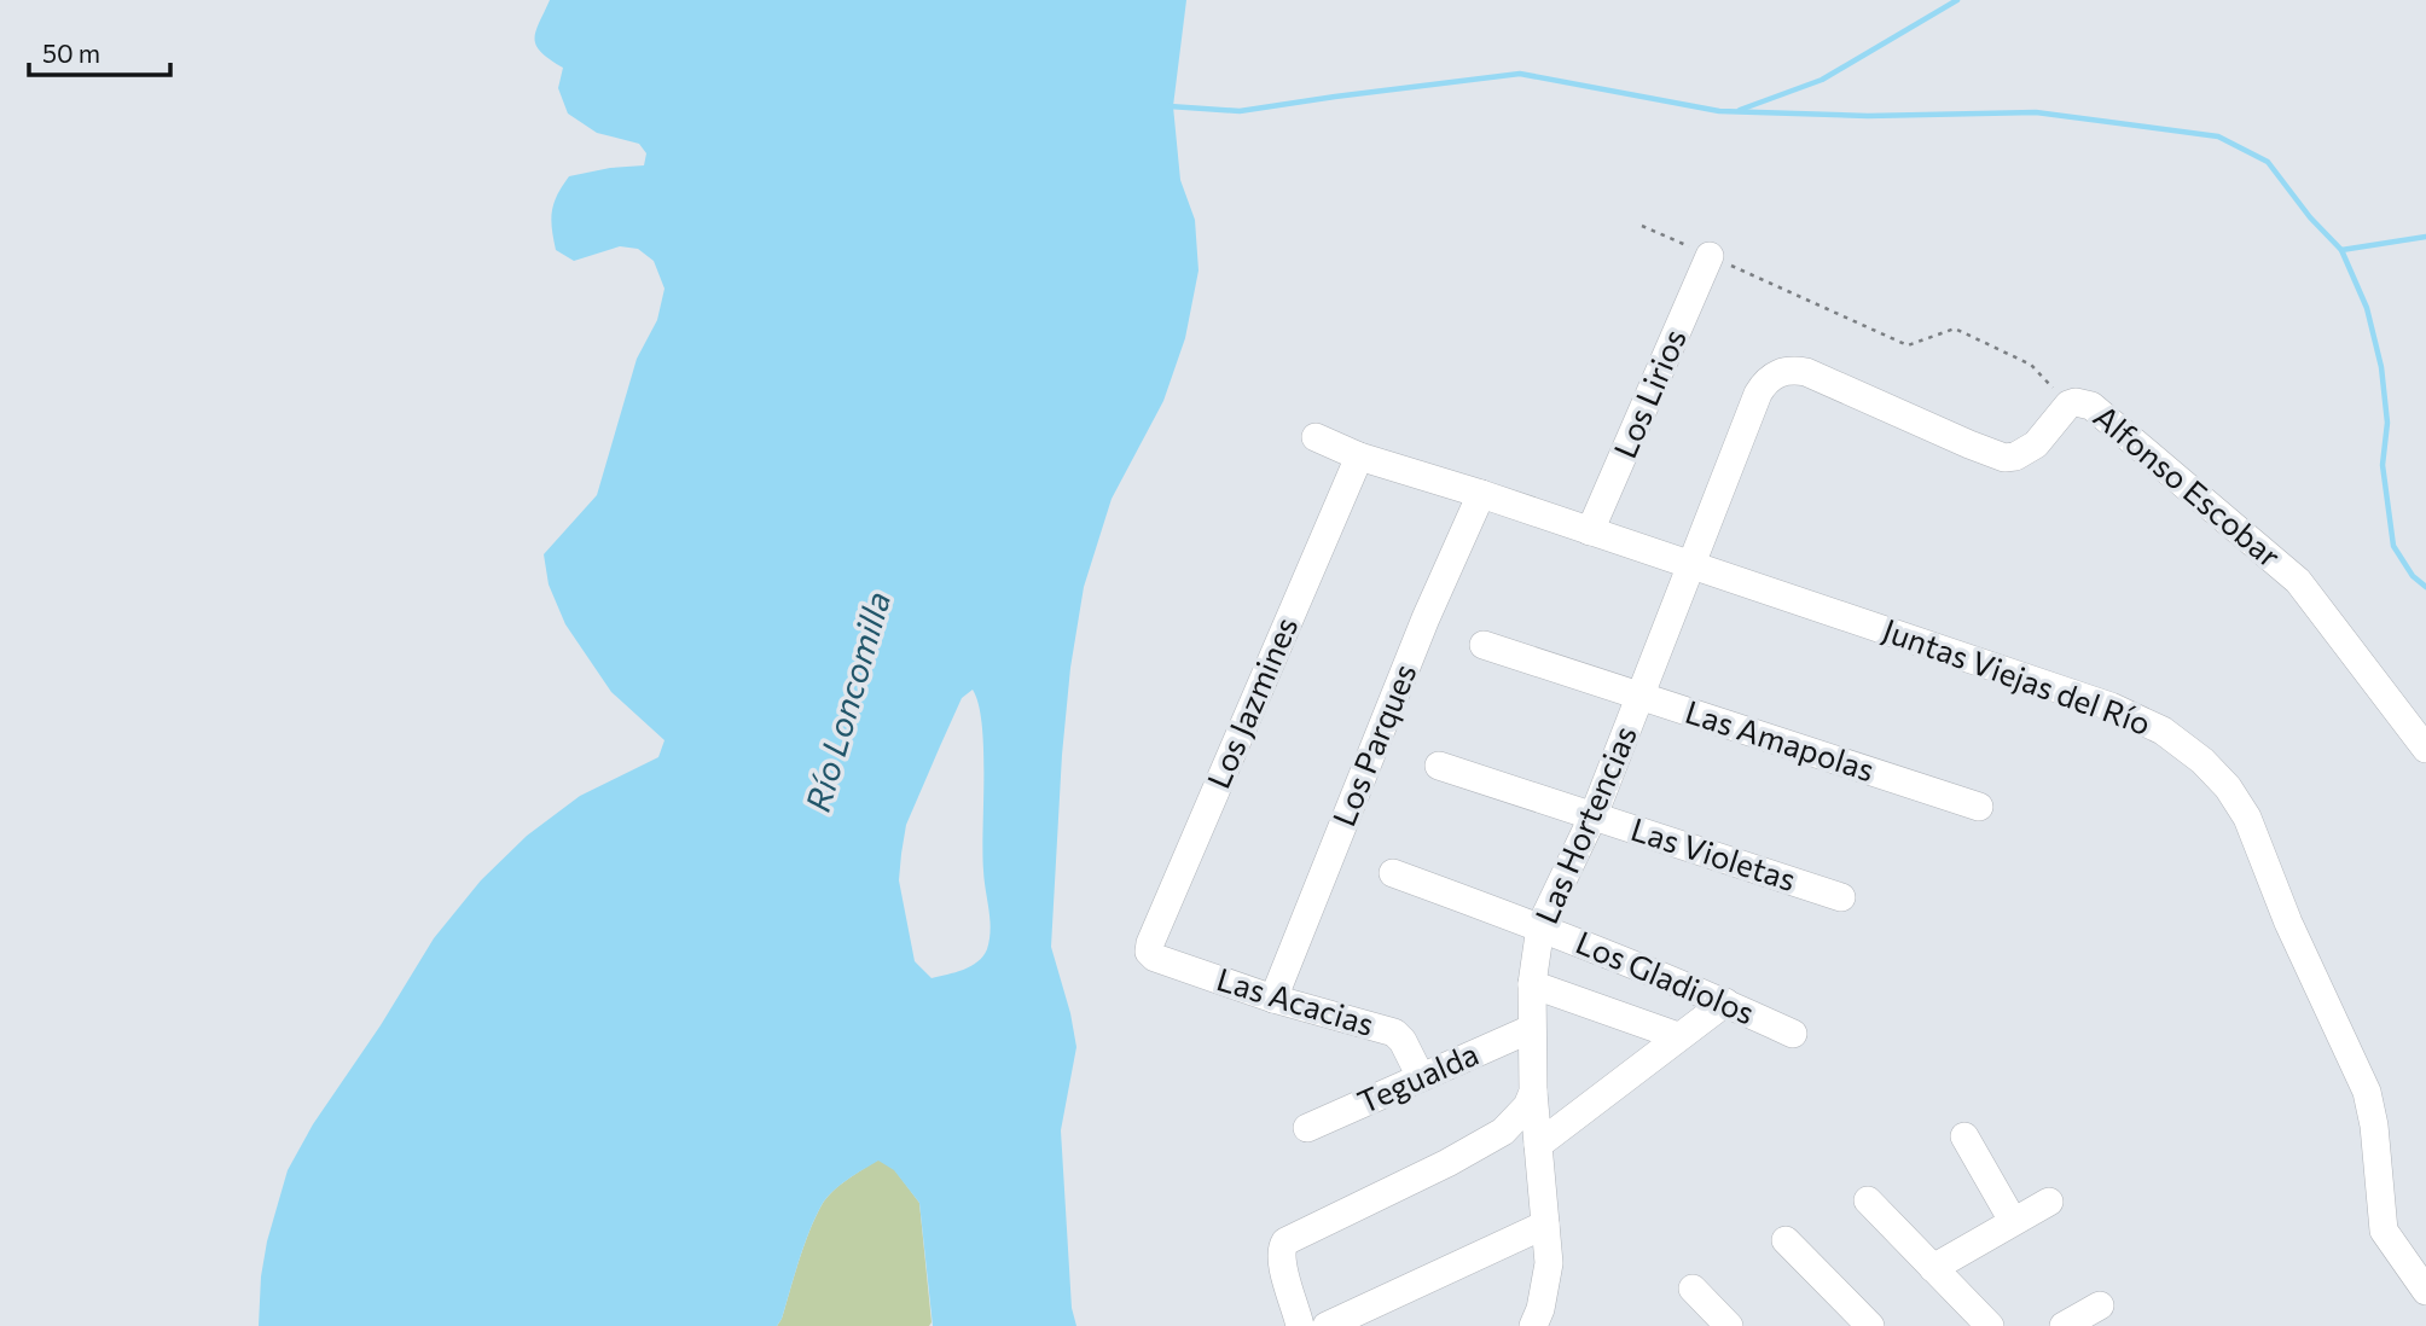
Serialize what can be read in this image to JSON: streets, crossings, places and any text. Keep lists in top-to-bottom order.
{
  "streets": {
    "street": [
      "Los Lirios",
      "Alfonso Escobar",
      "Juntas Viejas del Río",
      "Los Jazmines",
      "Las Amapolas",
      "Los Parques",
      "Las Hortencias",
      "Las Violetas",
      "Los Gladiolos",
      "Las Acacias",
      "Tegualda"
    ]
  },
  "crossings": [
    ["Los Lirios", "Juntas Viejas del Río"],
    ["Alfonso Escobar", "Las Hortencias"],
    ["Juntas Viejas del Río", "Los Jazmines"],
    ["Juntas Viejas del Río", "Los Parques"],
    ["Juntas Viejas del Río", "Las Hortencias"],
    ["Los Jazmines", "Las Acacias"],
    ["Las Amapolas", "Las Hortencias"],
    ["Los Parques", "Las Acacias"],
    ["Las Hortencias", "Las Violetas"],
    ["Las Hortencias", "Los Gladiolos"],
    ["Las Hortencias", "Tegualda"],
    ["Las Acacias", "Tegualda"]
  ],
  "water": ["Río Loncomilla"],
  "scale_bar": "50 m"
}
